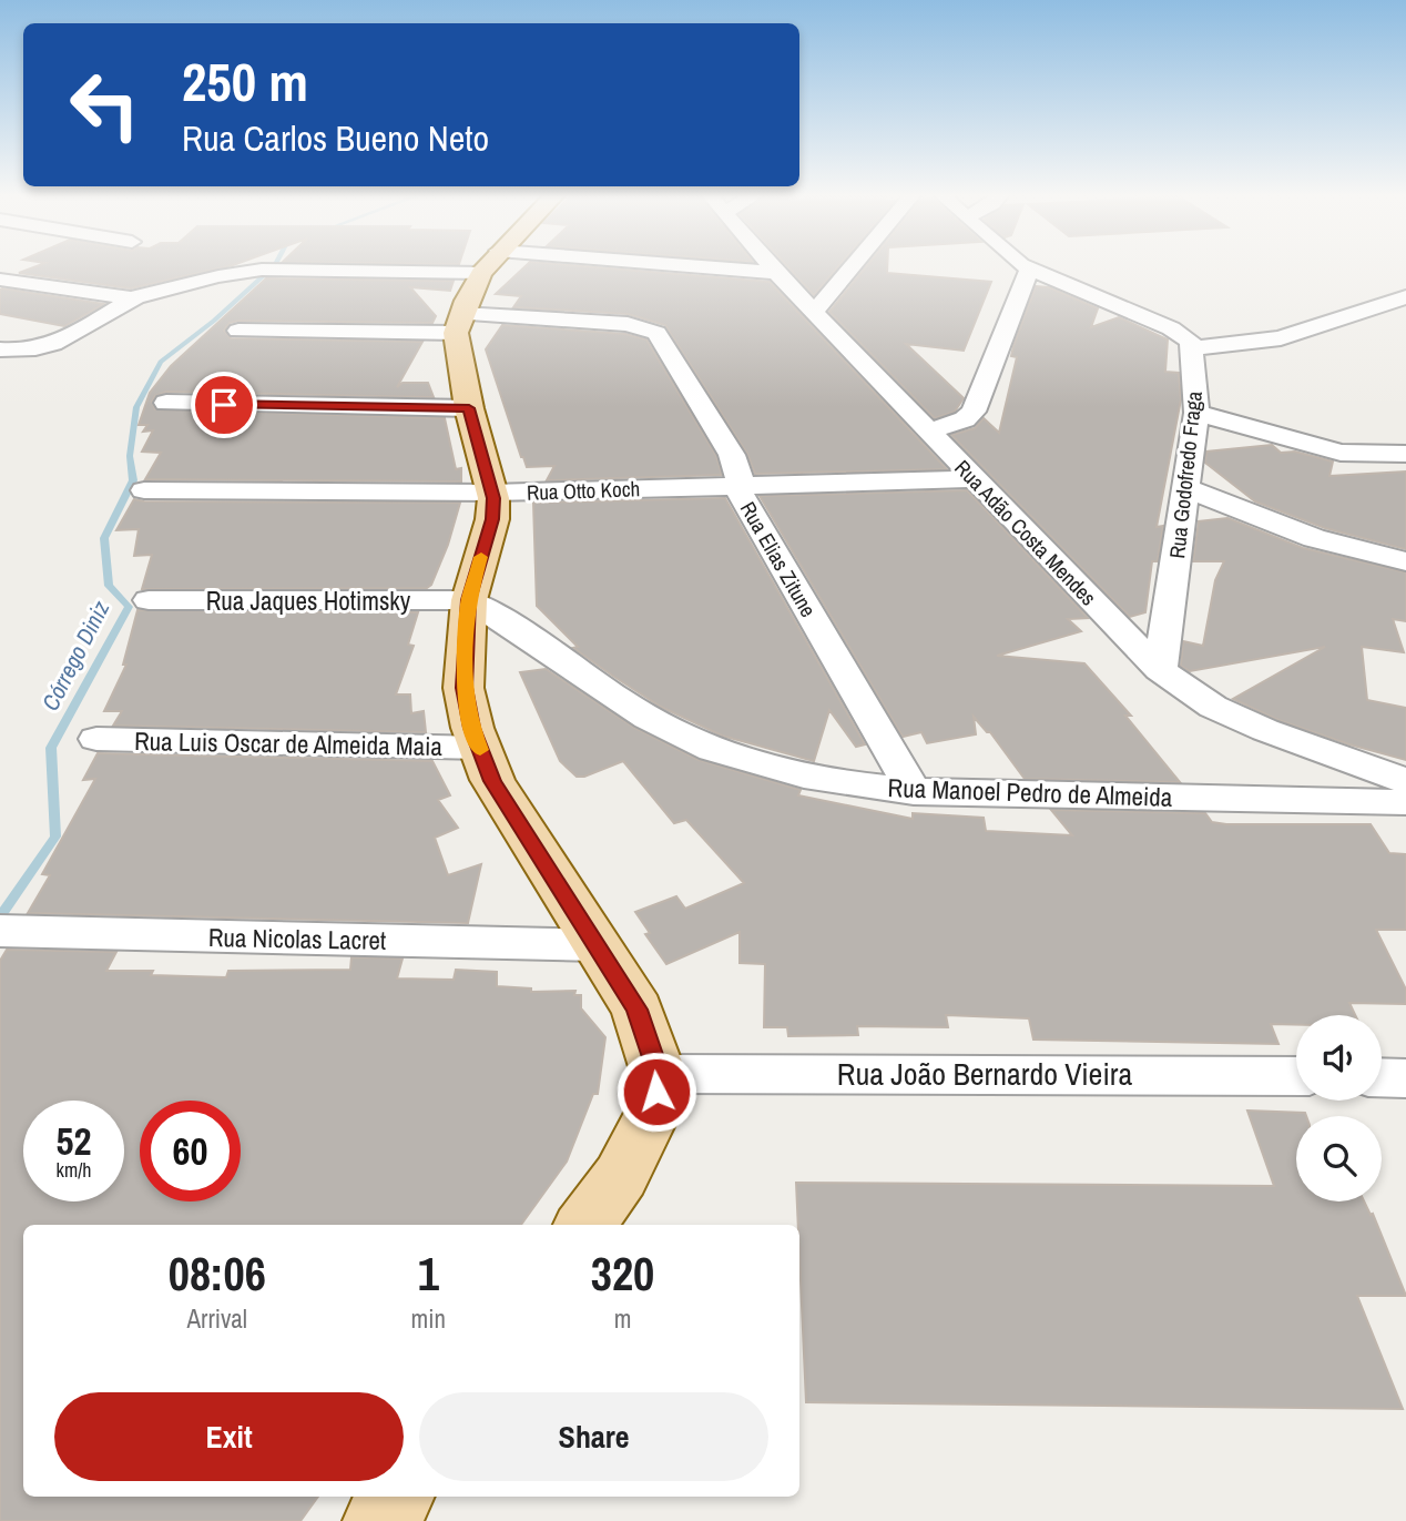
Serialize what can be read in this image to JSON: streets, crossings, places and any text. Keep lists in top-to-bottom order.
{
  "streets": {
    "street": [
      "Rua Godofredo Fraga",
      "Rua Otto Koch",
      "Rua Adão Costa Mendes",
      "Rua Elias Zitune",
      "Rua Jaques Hotimsky",
      "Rua Luis Oscar de Almeida Maia",
      "Rua Manoel Pedro de Almeida",
      "Rua Nicolas Lacret",
      "Rua João Bernardo Vieira"
    ]
  },
  "crossings": [
    ["Rua Godofredo Fraga", "Rua Adão Costa Mendes"],
    ["Rua Otto Koch", "Rua Adão Costa Mendes"],
    ["Rua Otto Koch", "Rua Elias Zitune"],
    ["Rua Elias Zitune", "Rua Manoel Pedro de Almeida"],
    ["Rua Jaques Hotimsky", "Rua Manoel Pedro de Almeida"]
  ],
  "water": ["Córrego Diniz"],
  "page": {
    "turn": ["250 m", "Rua Carlos Bueno Neto"],
    "speed": "52 km/h",
    "limit": "60",
    "eta": [
      "08:06",
      "Arrival",
      "1",
      "min",
      "320",
      "m"
    ],
    "buttons": ["Exit", "Share"]
  }
}
